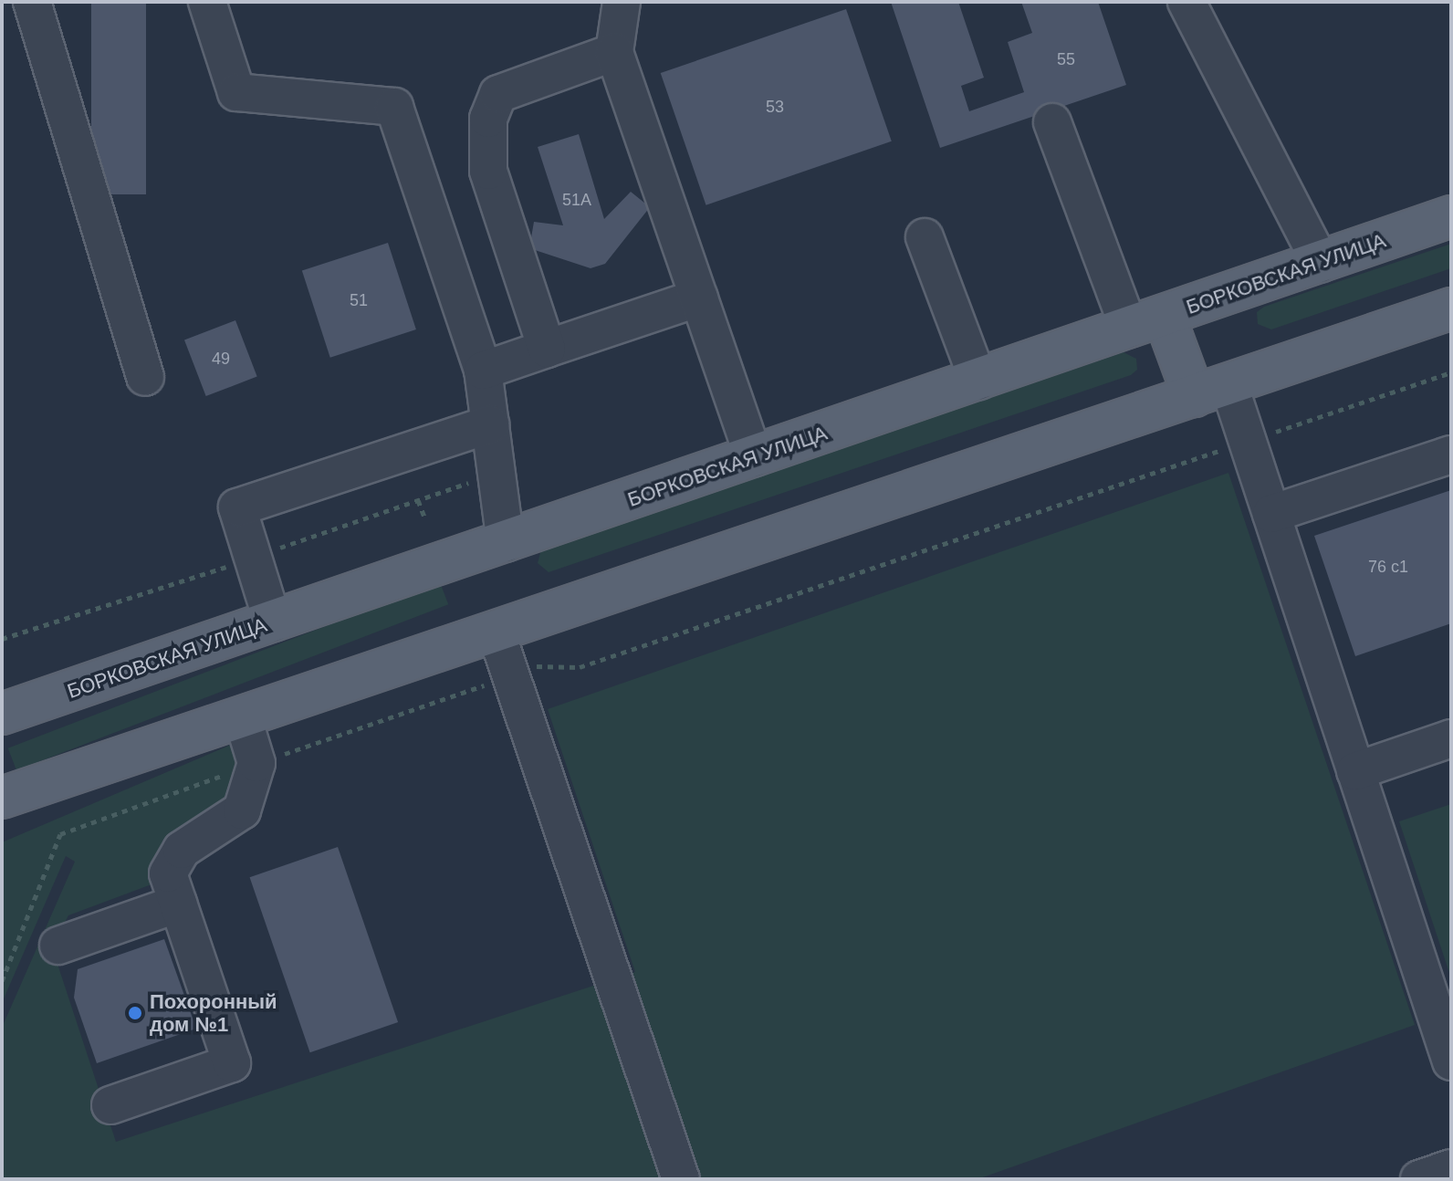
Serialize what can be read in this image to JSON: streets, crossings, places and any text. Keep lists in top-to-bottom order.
{
  "streets": {
    "main road": ["БОРКОВСКАЯ УЛИЦА"]
  },
  "places": ["Похоронный дом №1"],
  "house_numbers": [
    "55",
    "53",
    "51А",
    "51",
    "49",
    "76 с1"
  ]
}
